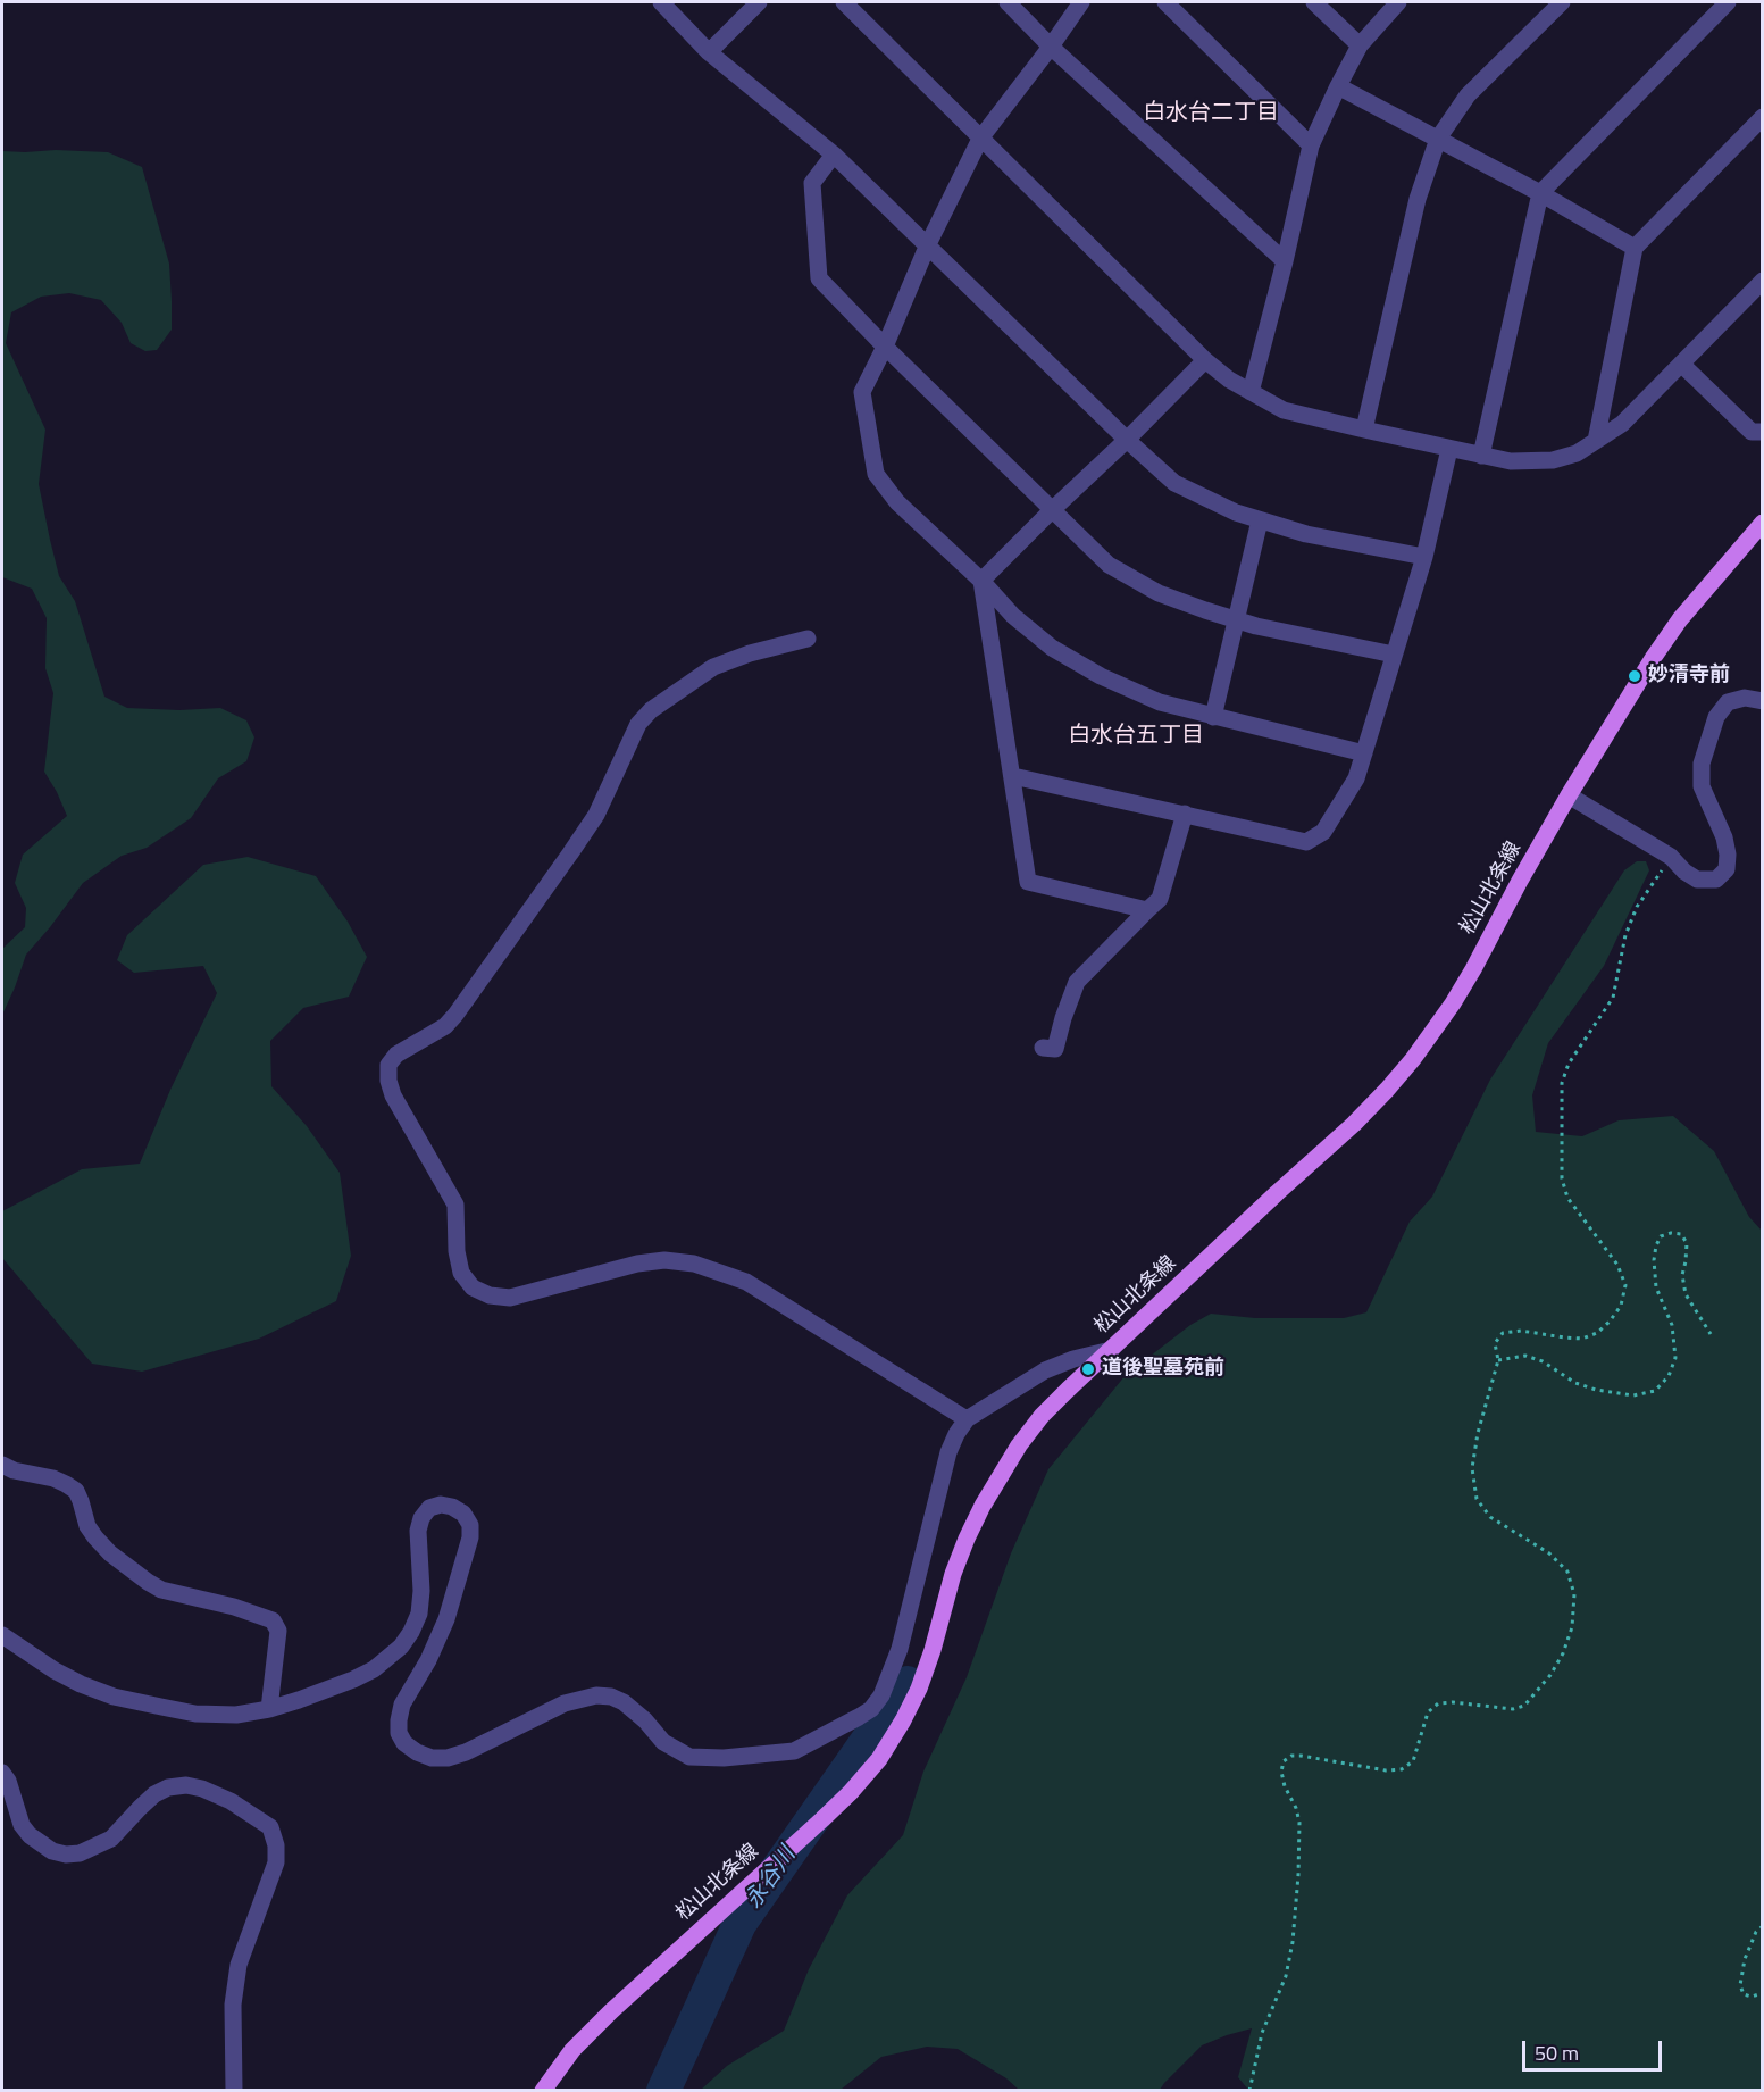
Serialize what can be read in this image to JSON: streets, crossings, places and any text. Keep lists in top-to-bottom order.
{
  "streets": {
    "main road": ["松山北条線"]
  },
  "districts": ["白水台二丁目", "白水台五丁目"],
  "water": ["永谷川"],
  "places": ["妙清寺前", "道後聖墓苑前"],
  "scale_bar": "50 m"
}
